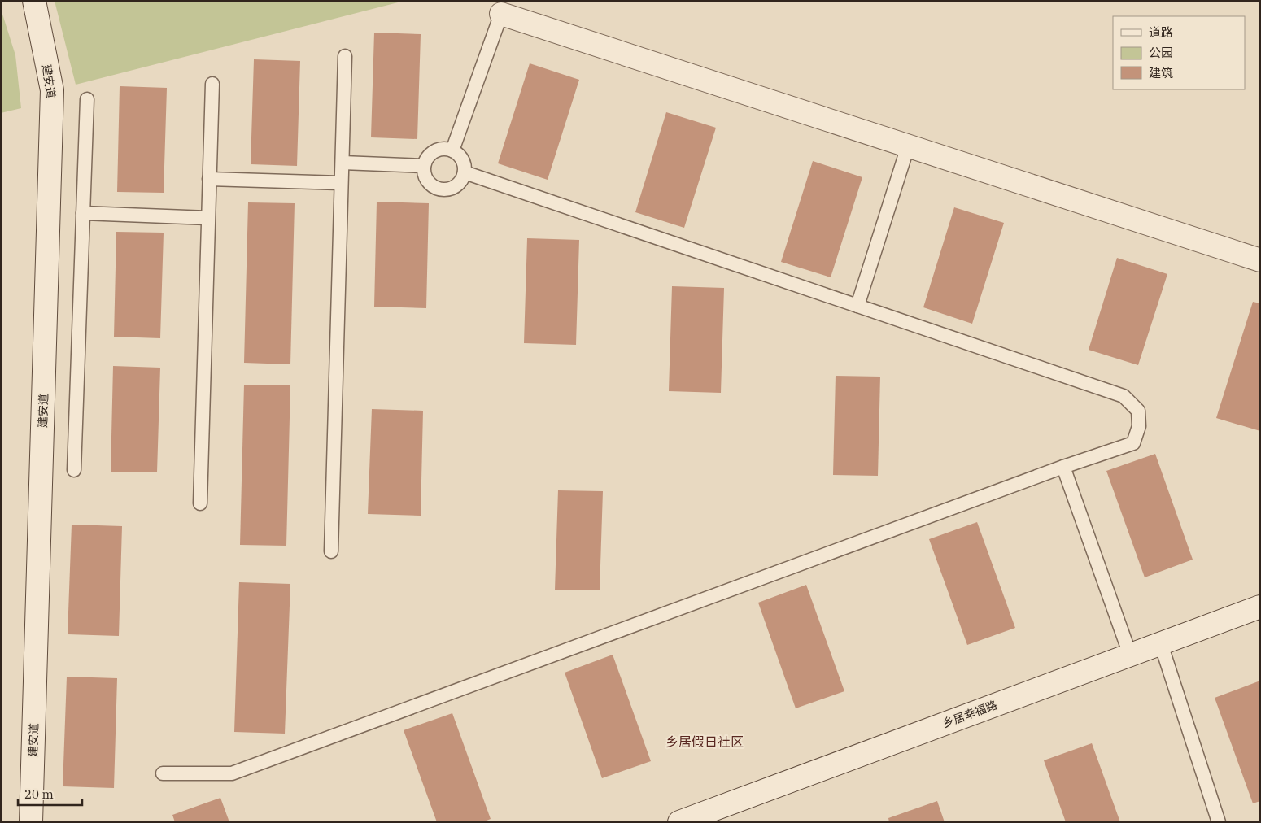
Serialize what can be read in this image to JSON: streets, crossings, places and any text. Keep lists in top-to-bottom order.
{
  "streets": {
    "street": ["建安道", "乡居幸福路"]
  },
  "districts": ["乡居假日社区"],
  "legend": ["道路", "公园", "建筑"],
  "scale_bar": "20 m"
}
